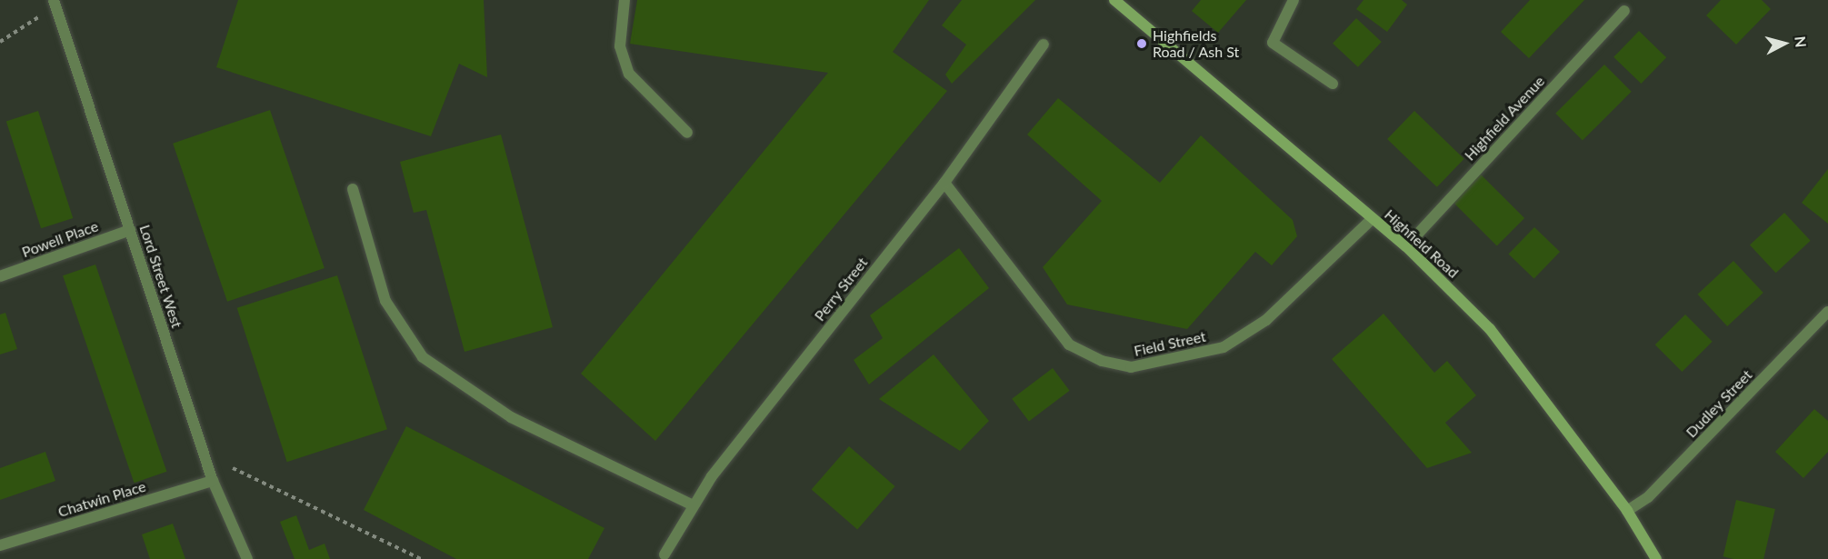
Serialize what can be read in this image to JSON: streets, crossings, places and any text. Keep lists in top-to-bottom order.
{
  "streets": {
    "main road": ["Highfield Road"],
    "street": [
      "Highfield Avenue",
      "Powell Place",
      "Lord Street West",
      "Perry Street",
      "Field Street",
      "Dudley Street",
      "Chatwin Place"
    ]
  },
  "crossings": [
    ["Highfield Avenue", "Highfield Road"],
    ["Powell Place", "Lord Street West"],
    ["Highfield Road", "Field Street"],
    ["Highfield Road", "Dudley Street"],
    ["Lord Street West", "Chatwin Place"],
    ["Perry Street", "Field Street"]
  ],
  "places": ["Highfields Road / Ash St"],
  "north": "right"
}
